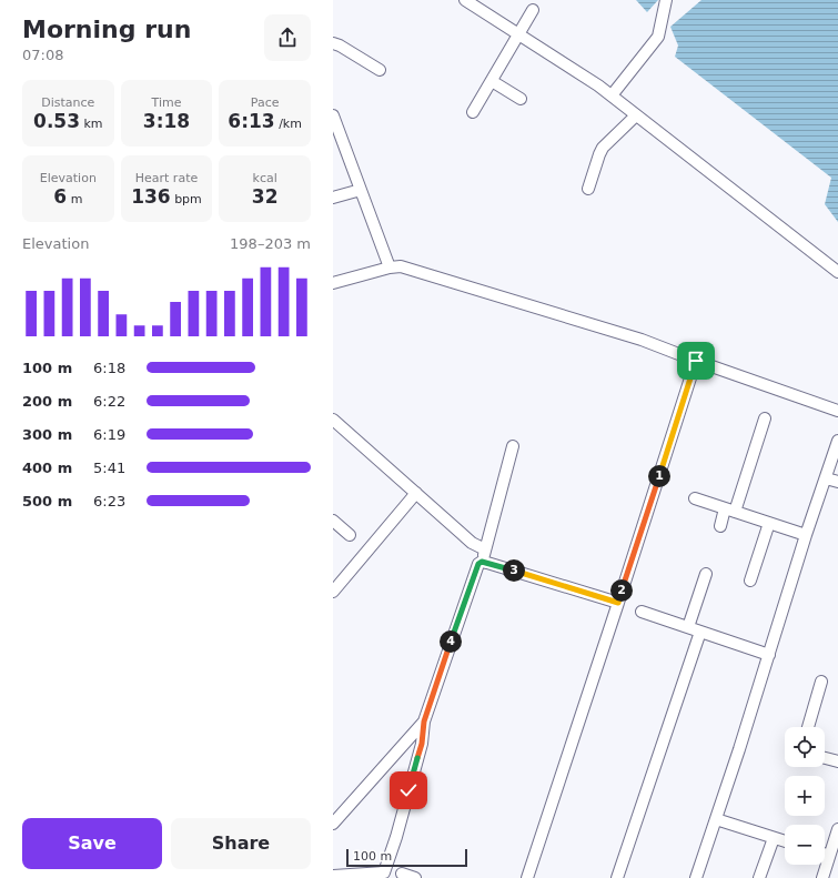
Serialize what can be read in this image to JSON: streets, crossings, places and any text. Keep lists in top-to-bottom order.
{
  "scale_bar": "100 m",
  "page": {
    "heading": ["Morning run", "07:08"],
    "stats": [
      ["Distance", "0.53 km"],
      ["Time", "3:18"],
      ["Pace", "6:13 /km"],
      ["Elevation", "6 m"],
      ["Heart rate", "136 bpm"],
      ["kcal", "32"]
    ],
    "chart": ["Elevation", "198–203 m"],
    "list": [
      {
        "name": "100 m",
        "note": "6:18"
      },
      {
        "name": "200 m",
        "note": "6:22"
      },
      {
        "name": "300 m",
        "note": "6:19"
      },
      {
        "name": "400 m",
        "note": "5:41"
      },
      {
        "name": "500 m",
        "note": "6:23"
      }
    ],
    "pins": [
      "1",
      "3",
      "2",
      "4"
    ],
    "map_buttons": ["+", "−"],
    "buttons": ["Save", "Share"],
    "scale": "100 m"
  }
}
